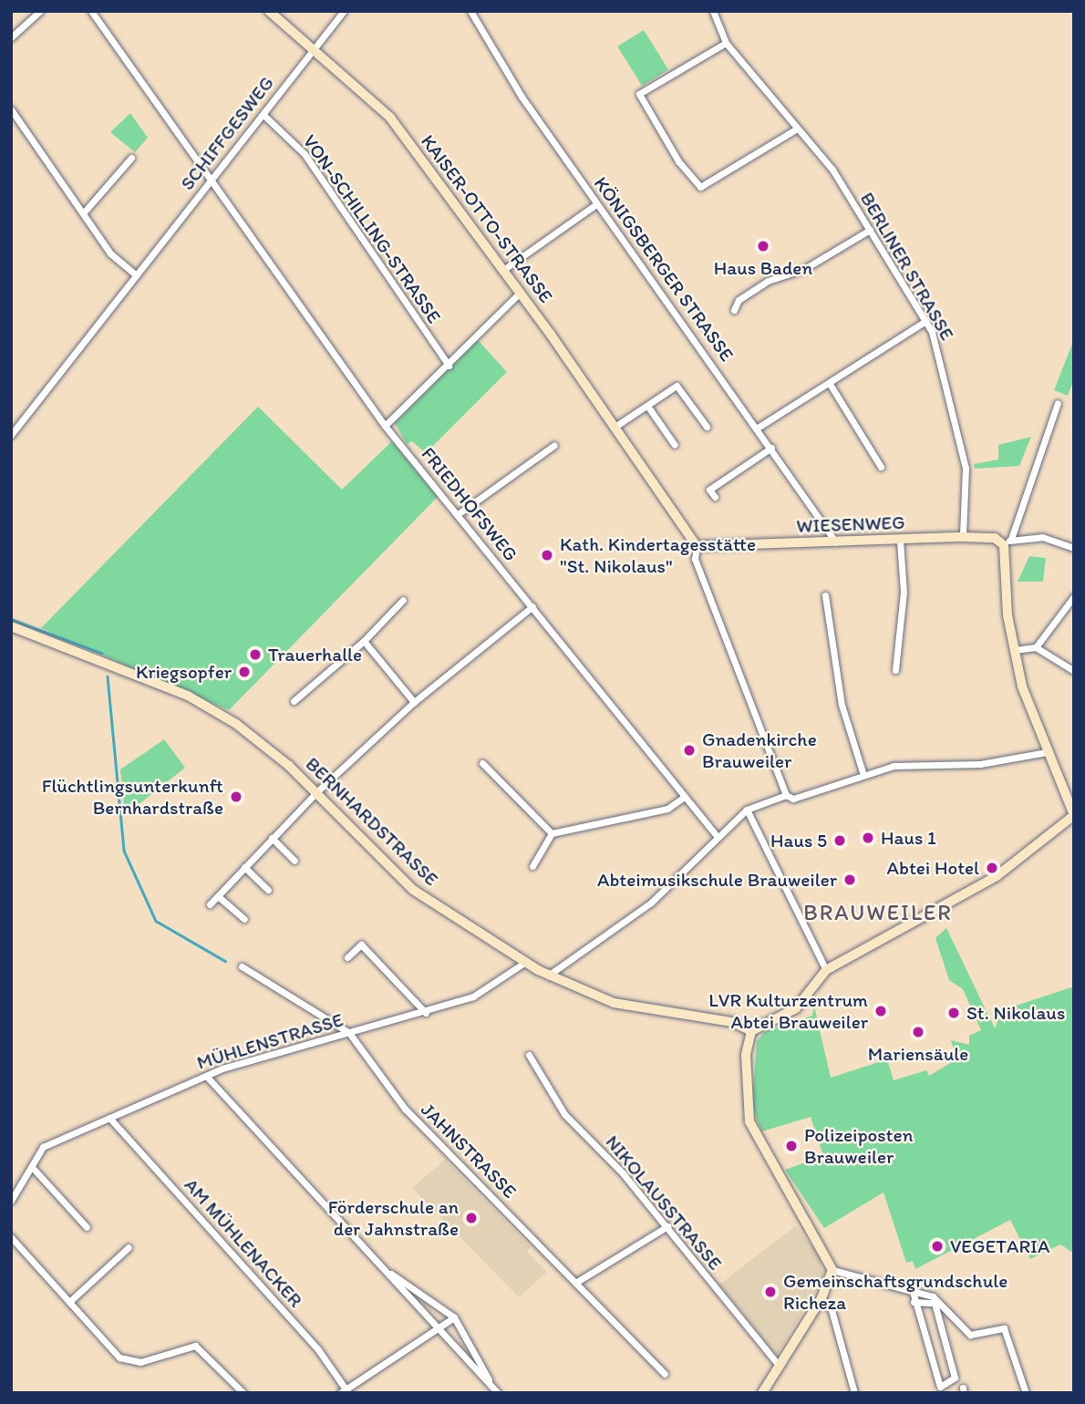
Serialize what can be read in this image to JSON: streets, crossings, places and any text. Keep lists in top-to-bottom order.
{
  "streets": {
    "street": [
      "SCHIFFGESWEG",
      "KAISER-OTTO-STRASSE",
      "VON-SCHILLING-STRASSE",
      "BERLINER STRASSE",
      "KÖNIGSBERGER STRASSE",
      "FRIEDHOFSWEG",
      "WIESENWEG",
      "BERNHARDSTRASSE",
      "MÜHLENSTRASSE",
      "JAHNSTRASSE",
      "NIKOLAUSSTRASSE",
      "AM MÜHLENACKER"
    ]
  },
  "crossings": [
    ["SCHIFFGESWEG", "KAISER-OTTO-STRASSE"],
    ["SCHIFFGESWEG", "VON-SCHILLING-STRASSE"],
    ["SCHIFFGESWEG", "FRIEDHOFSWEG"],
    ["KAISER-OTTO-STRASSE", "WIESENWEG"],
    ["BERLINER STRASSE", "WIESENWEG"],
    ["KÖNIGSBERGER STRASSE", "WIESENWEG"],
    ["BERNHARDSTRASSE", "MÜHLENSTRASSE"],
    ["MÜHLENSTRASSE", "JAHNSTRASSE"],
    ["MÜHLENSTRASSE", "AM MÜHLENACKER"]
  ],
  "districts": ["BRAUWEILER"],
  "places": [
    "Haus Baden",
    "Kath. Kindertagesstätte \"St. Nikolaus\"",
    "Trauerhalle",
    "Kriegsopfer",
    "Gnadenkirche Brauweiler",
    "Flüchtlingsunterkunft Bernhardstraße",
    "Haus 1",
    "Haus 5",
    "Abtei Hotel",
    "Abteimusikschule Brauweiler",
    "LVR Kulturzentrum Abtei Brauweiler",
    "St. Nikolaus",
    "Mariensäule",
    "Polizeiposten Brauweiler",
    "Förderschule an der Jahnstraße",
    "VEGETARIA",
    "Gemeinschaftsgrundschule Richeza"
  ]
}
